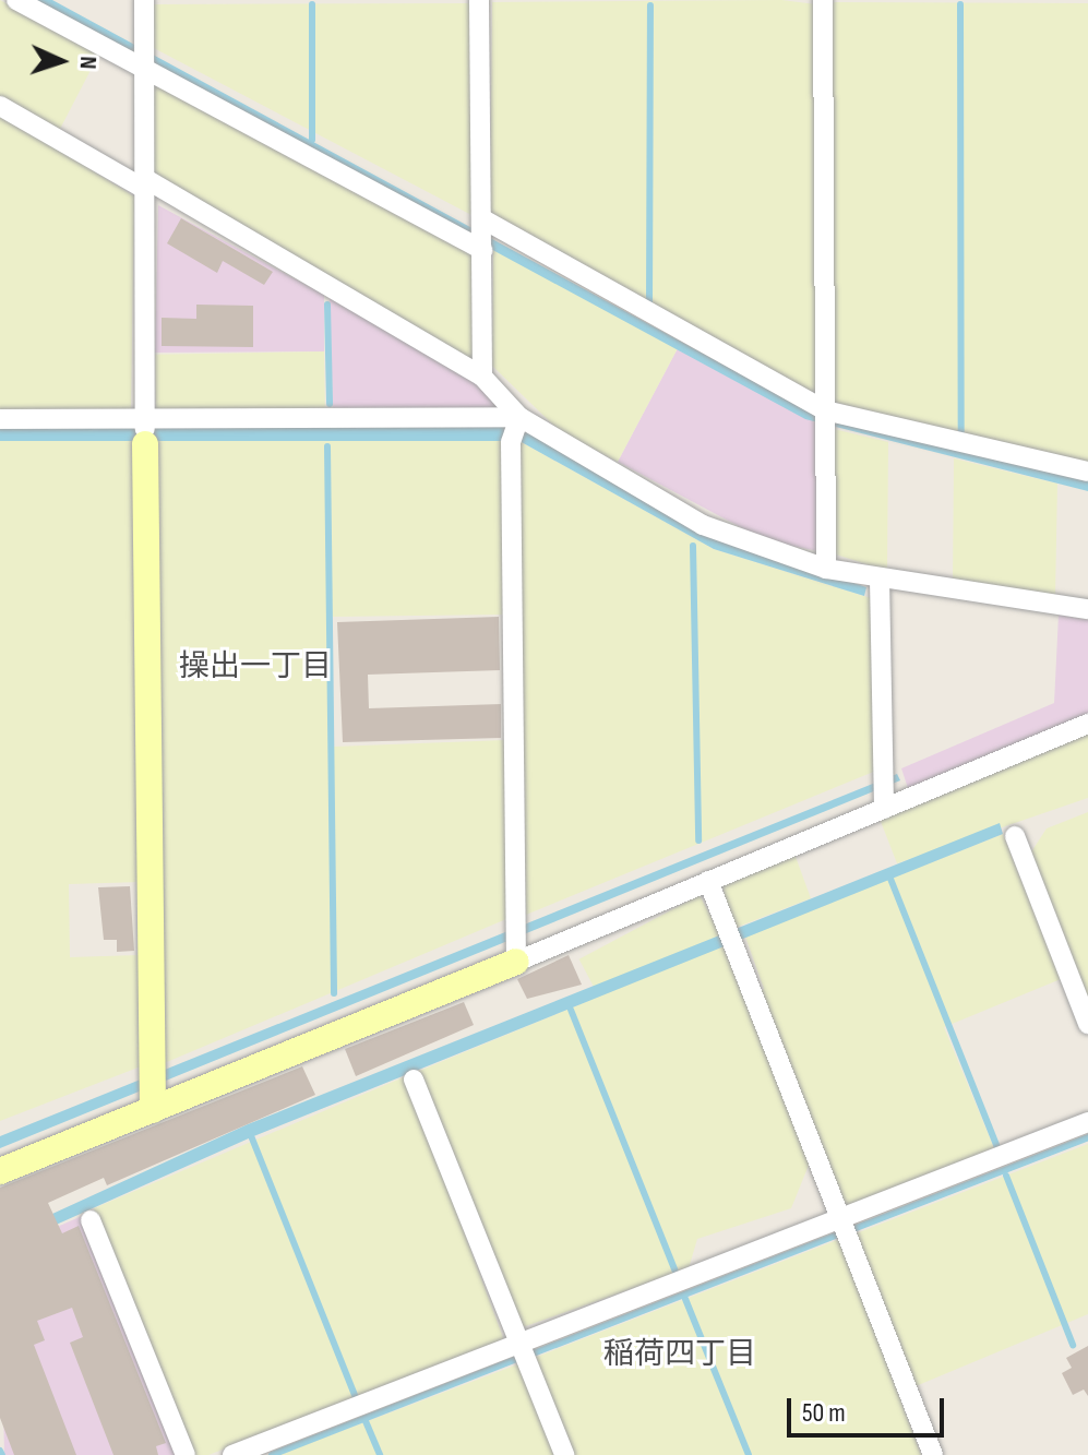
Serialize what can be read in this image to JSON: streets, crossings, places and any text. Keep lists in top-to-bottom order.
{
  "districts": ["操出一丁目", "稲荷四丁目"],
  "scale_bar": "50 m",
  "north": "right"
}
